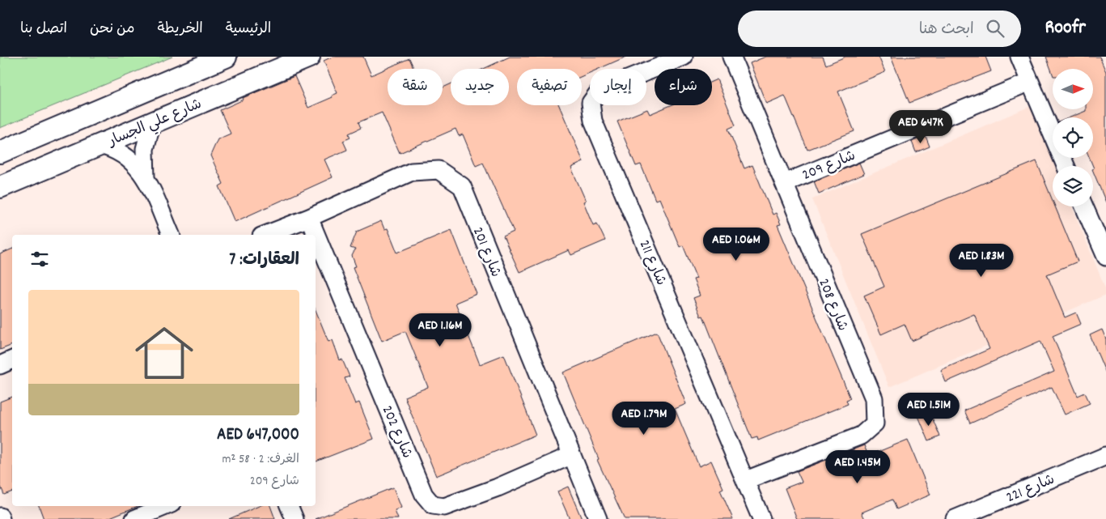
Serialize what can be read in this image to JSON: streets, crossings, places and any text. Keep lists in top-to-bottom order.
{
  "streets": {
    "street": [
      "شارع علي الجسار",
      "شارع 209",
      "شارع 201",
      "شارع 211",
      "شارع 208",
      "شارع 202",
      "شارع 221"
    ]
  },
  "crossings": [
    ["شارع 209", "شارع 208"],
    ["شارع 201", "شارع 202"],
    ["شارع 211", "شارع 208"]
  ],
  "north": "right",
  "page": {
    "header": "Roofr",
    "search": "ابحث هنا",
    "nav": [
      "الرئيسية",
      "الخريطة",
      "من نحن",
      "اتصل بنا"
    ],
    "chip": [
      "شراء",
      "إيجار",
      "تصفية",
      "جديد",
      "شقة"
    ],
    "price": [
      "AED 647K",
      "AED 1.06M",
      "AED 1.83M",
      "AED 1.16M",
      "AED 1.51M",
      "AED 1.79M",
      "AED 1.45M"
    ],
    "heading": "العقارات: 7",
    "list": [
      {
        "name": "AED 647,000",
        "note": "الغرف: 2 · 58 m² · شارع 209"
      }
    ]
  }
}
